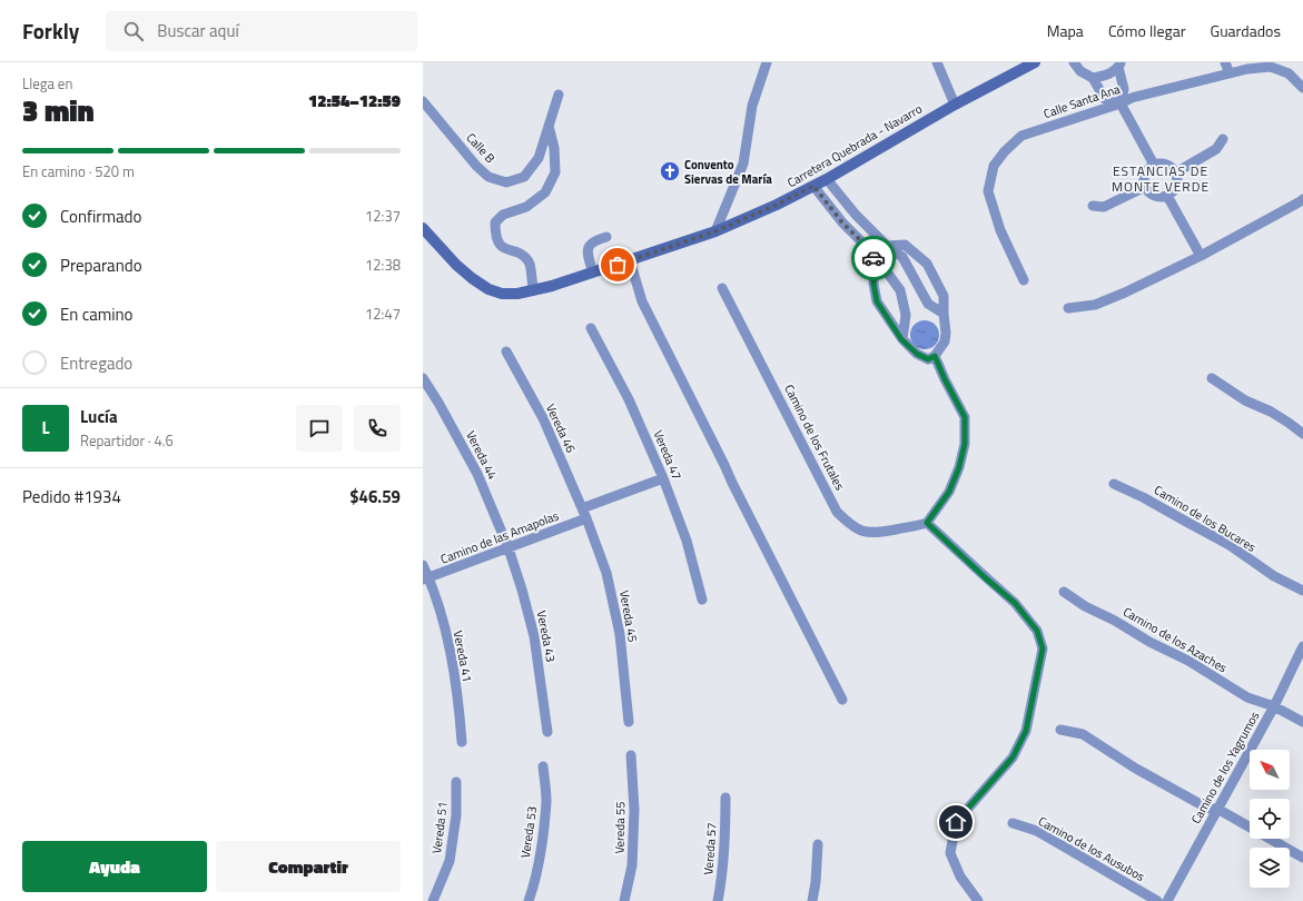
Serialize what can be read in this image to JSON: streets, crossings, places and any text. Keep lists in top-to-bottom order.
{
  "streets": {
    "street": [
      "Calle Santa Ana",
      "Carretera Quebrada - Navarro",
      "Calle B",
      "Vereda 46",
      "Camino de los Frutales",
      "Vereda 44",
      "Vereda 47",
      "Camino de los Bucares",
      "Camino de las Amapolas",
      "Vereda 45",
      "Vereda 43",
      "Camino de los Azaches",
      "Vereda 41",
      "Camino de los Yagrumos",
      "Vereda 51",
      "Vereda 55",
      "Vereda 53",
      "Vereda 57",
      "Camino de los Ausubos"
    ]
  },
  "crossings": [
    ["Vereda 46", "Camino de las Amapolas"],
    ["Vereda 46", "Vereda 45"],
    ["Vereda 44", "Camino de las Amapolas"],
    ["Vereda 44", "Vereda 43"],
    ["Vereda 47", "Camino de las Amapolas"],
    ["Camino de las Amapolas", "Vereda 45"],
    ["Camino de las Amapolas", "Vereda 43"],
    ["Camino de las Amapolas", "Vereda 41"],
    ["Camino de los Azaches", "Camino de los Yagrumos"]
  ],
  "districts": ["ESTANCIAS DE MONTE VERDE"],
  "places": {
    "church": ["Convento Siervas de María"]
  },
  "north": "top left",
  "page": {
    "header": "Forkly",
    "search": "Buscar aquí",
    "nav": ["Mapa", "Cómo llegar", "Guardados"],
    "heading": ["3 min", "Llega en", "12:54–12:59"],
    "panel": [
      "Lucía",
      "Repartidor · 4.6",
      "Pedido #1934",
      "$46.59"
    ],
    "bar": "En camino · 520 m",
    "list": [
      ["Confirmado", "12:37"],
      ["Preparando", "12:38"],
      ["En camino", "12:47"],
      "Entregado"
    ],
    "round": "L",
    "buttons": ["Ayuda", "Compartir"]
  }
}
